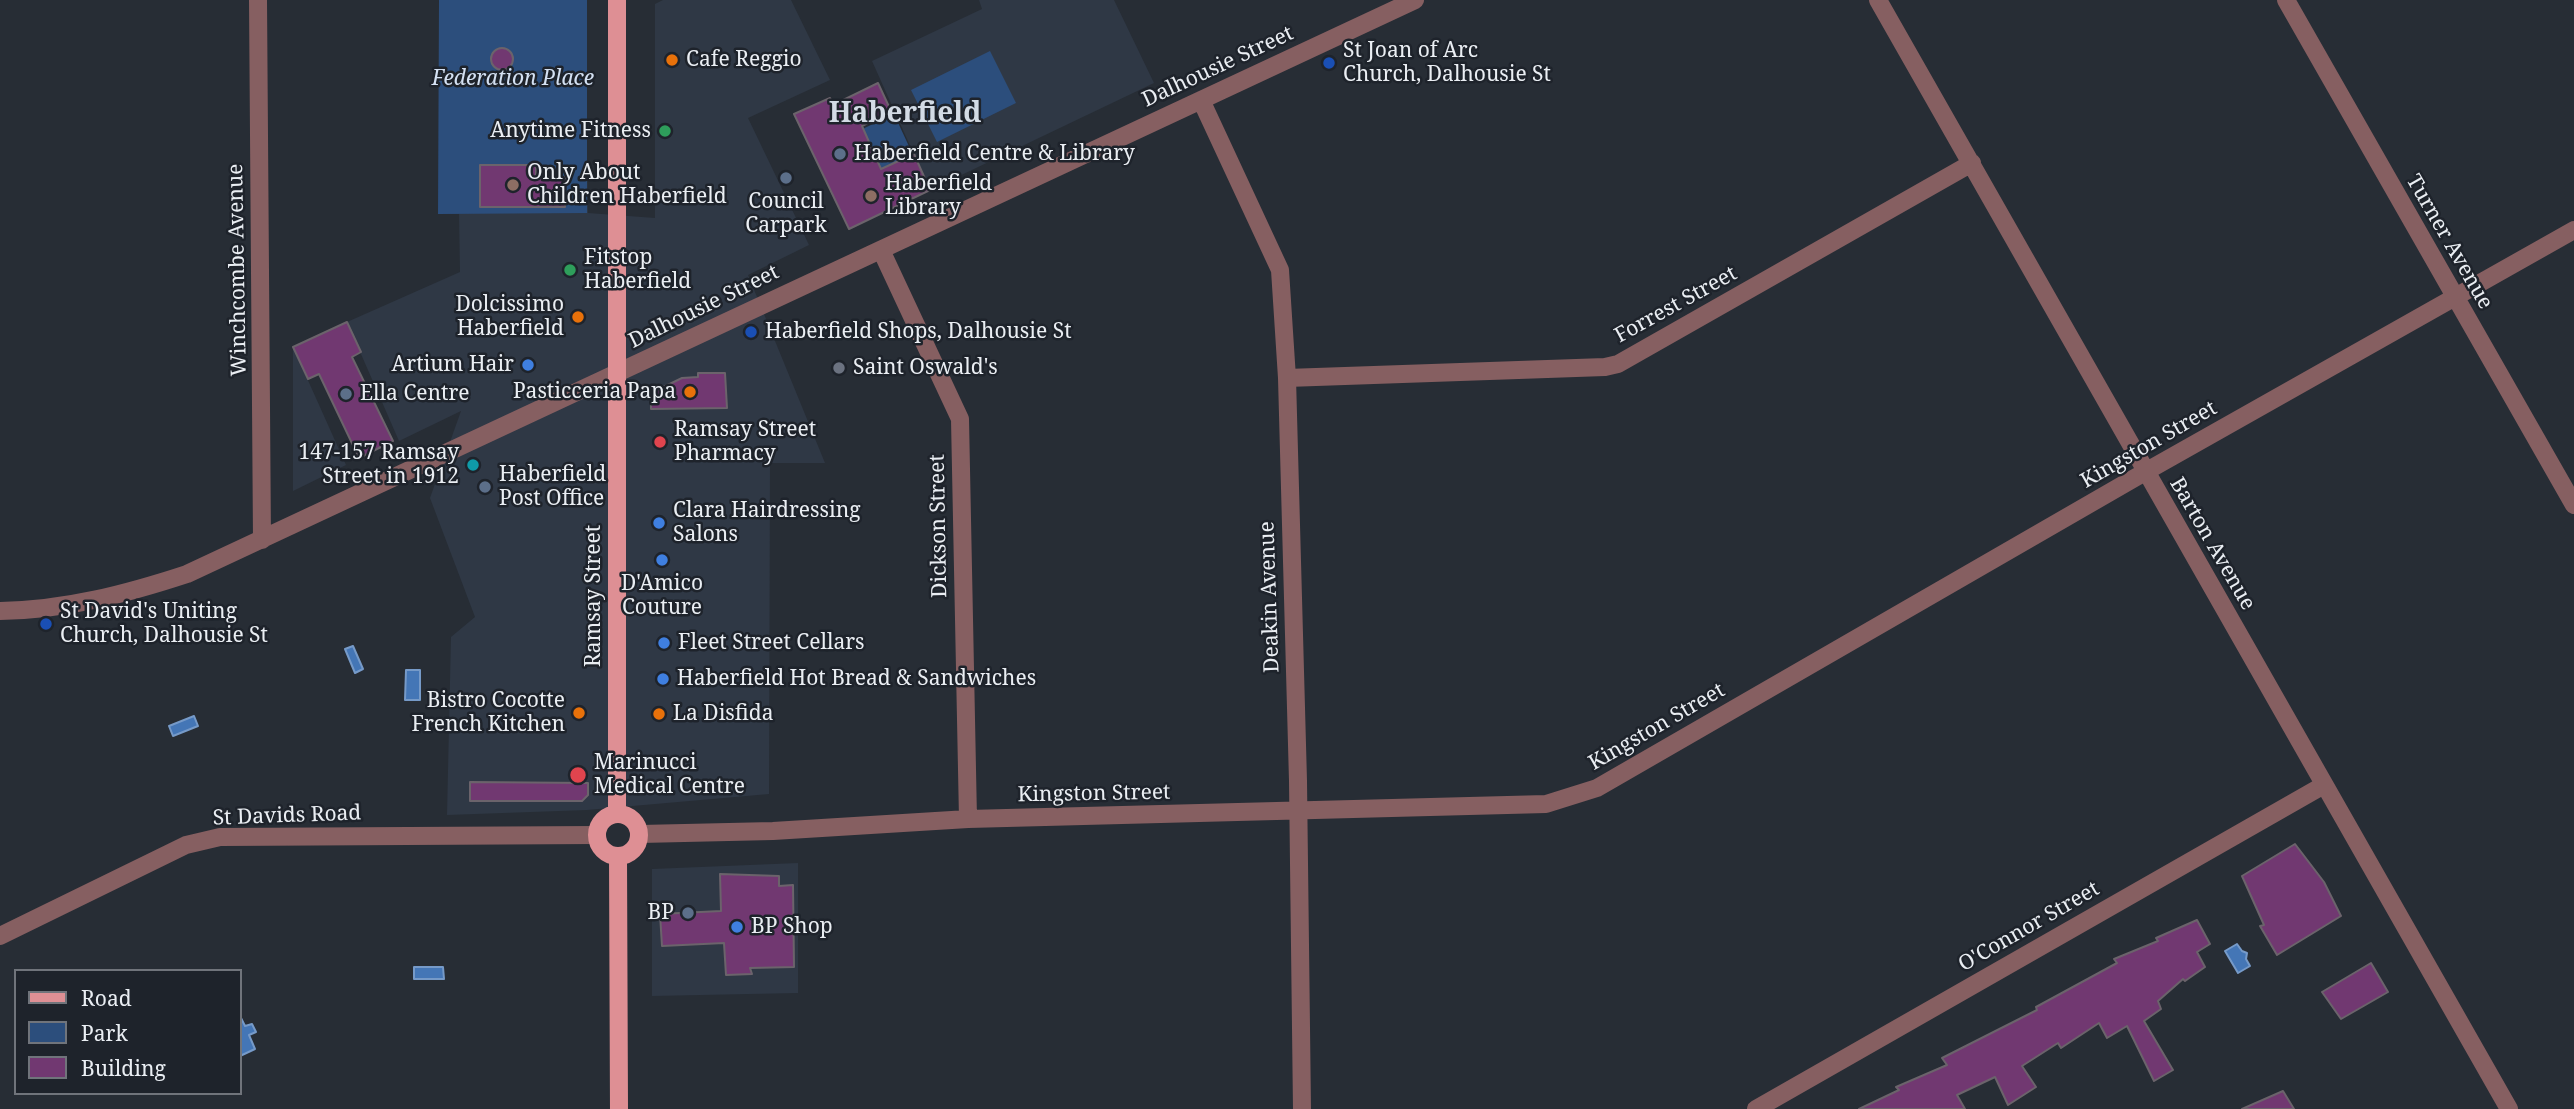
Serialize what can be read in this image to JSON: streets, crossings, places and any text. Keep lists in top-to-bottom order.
{
  "streets": {
    "main road": ["Ramsay Street"],
    "street": [
      "Dalhousie Street",
      "Turner Avenue",
      "Winchcombe Avenue",
      "Forrest Street",
      "Kingston Street",
      "Dickson Street",
      "Barton Avenue",
      "Deakin Avenue",
      "St Davids Road",
      "O'Connor Street"
    ]
  },
  "crossings": [
    ["Dalhousie Street", "Winchcombe Avenue"],
    ["Dalhousie Street", "Dickson Street"],
    ["Dalhousie Street", "Ramsay Street"],
    ["Dalhousie Street", "Deakin Avenue"],
    ["Turner Avenue", "Kingston Street"],
    ["Forrest Street", "Barton Avenue"],
    ["Forrest Street", "Deakin Avenue"],
    ["Kingston Street", "Dickson Street"],
    ["Kingston Street", "Barton Avenue"],
    ["Kingston Street", "Ramsay Street"],
    ["Kingston Street", "Deakin Avenue"],
    ["Kingston Street", "St Davids Road"],
    ["Barton Avenue", "O'Connor Street"],
    ["Ramsay Street", "St Davids Road"]
  ],
  "districts": ["Haberfield"],
  "parks": ["Federation Place"],
  "places": [
    "Cafe Reggio",
    "St Joan of Arc Church, Dalhousie St",
    "Anytime Fitness",
    "Haberfield Centre & Library",
    "Council Carpark",
    "Only About Children Haberfield",
    "Haberfield Library",
    "Fitstop Haberfield",
    "Dolcissimo Haberfield",
    "Haberfield Shops, Dalhousie St",
    "Artium Hair",
    "Saint Oswald's",
    "Pasticceria Papa",
    "Ella Centre",
    "Ramsay Street Pharmacy",
    "147-157 Ramsay Street in 1912",
    "Haberfield Post Office",
    "Clara Hairdressing Salons",
    "D'Amico Couture",
    "St David's Uniting Church, Dalhousie St",
    "Fleet Street Cellars",
    "Haberfield Hot Bread & Sandwiches",
    "Bistro Cocotte French Kitchen",
    "La Disfida",
    "Marinucci Medical Centre",
    "BP",
    "BP Shop"
  ],
  "legend": ["Road", "Park", "Building"]
}
